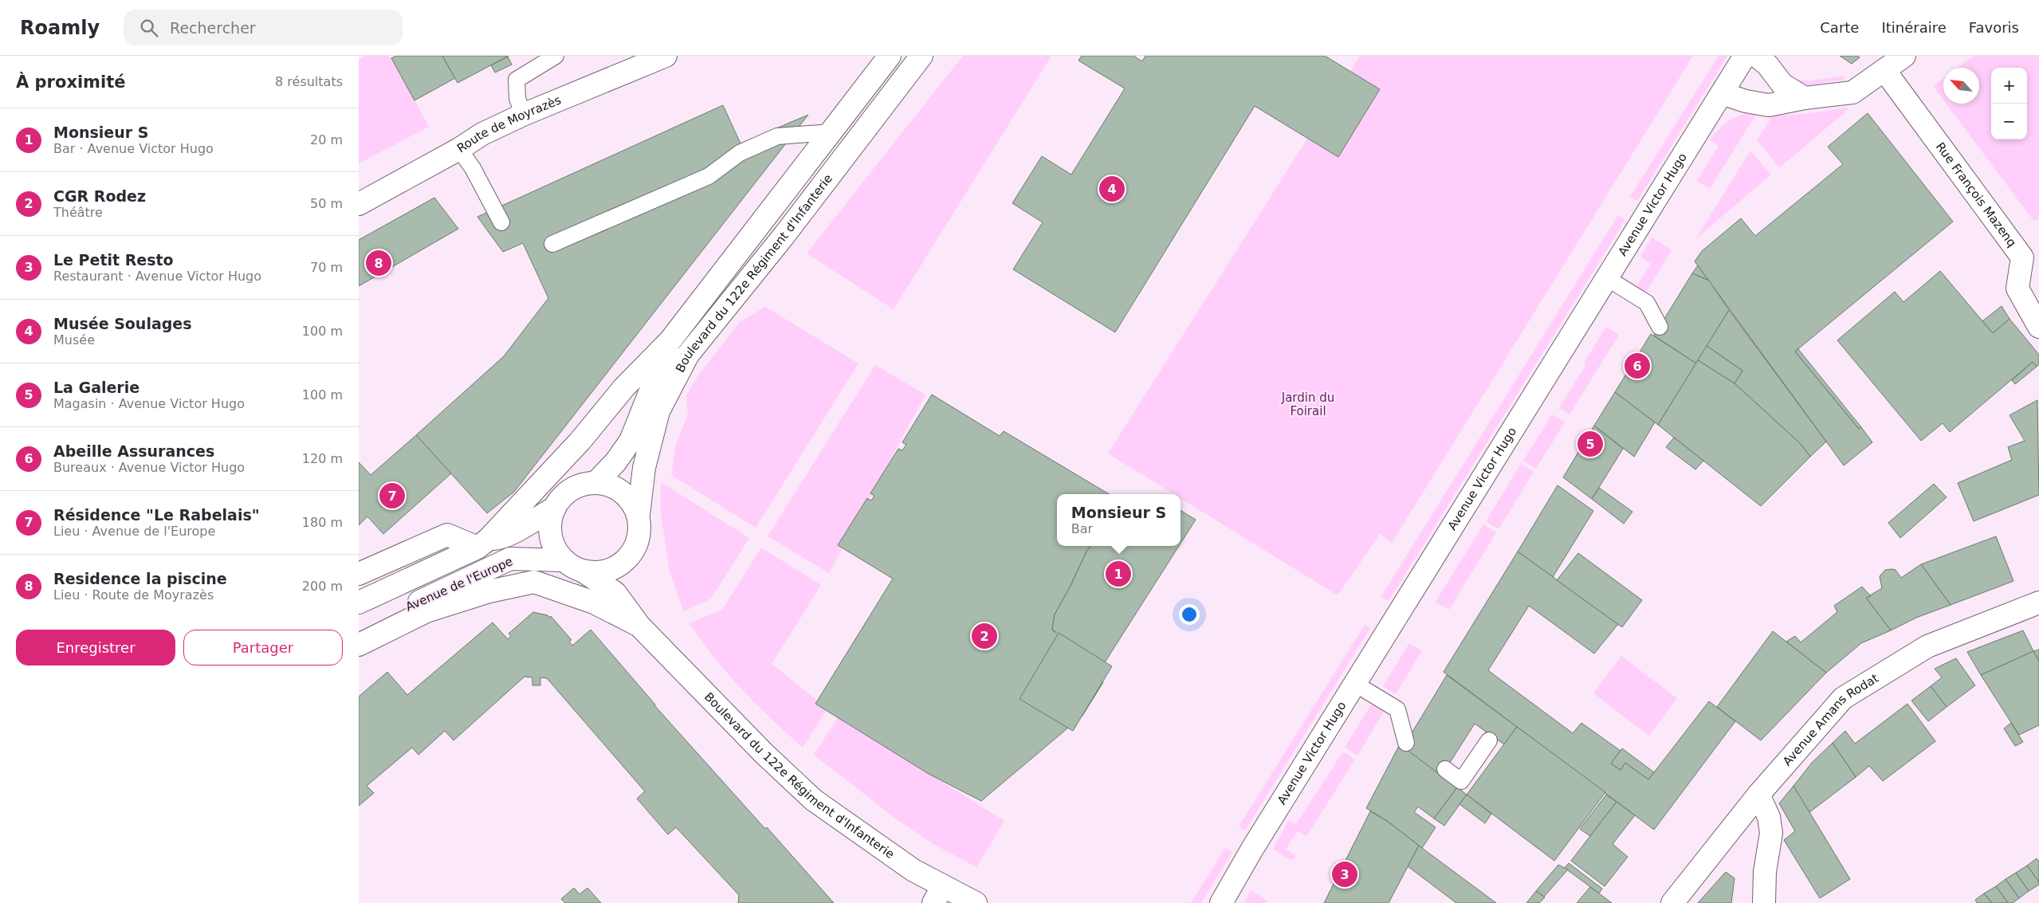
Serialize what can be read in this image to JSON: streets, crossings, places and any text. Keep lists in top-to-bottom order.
{
  "streets": {
    "main road": [
      "Route de Moyrazès",
      "Rue François Mazenq",
      "Avenue Victor Hugo",
      "Boulevard du 122e Régiment d'Infanterie",
      "Avenue de l'Europe",
      "Avenue Amans Rodat"
    ]
  },
  "crossings": [
    ["Boulevard du 122e Régiment d'Infanterie", "Avenue de l'Europe"]
  ],
  "parks": ["Jardin du Foirail"],
  "north": "top left",
  "page": {
    "header": "Roamly",
    "search": "Rechercher",
    "nav": ["Carte", "Itinéraire", "Favoris"],
    "heading": ["À proximité", "8 résultats"],
    "map_buttons": ["+", "−"],
    "list": [
      {
        "mark": "1",
        "name": "Monsieur S",
        "note": "Bar · Avenue Victor Hugo",
        "value": "20 m"
      },
      {
        "mark": "2",
        "name": "CGR Rodez",
        "note": "Théâtre",
        "value": "50 m"
      },
      {
        "mark": "3",
        "name": "Le Petit Resto",
        "note": "Restaurant · Avenue Victor Hugo",
        "value": "70 m"
      },
      {
        "mark": "4",
        "name": "Musée Soulages",
        "note": "Musée",
        "value": "100 m"
      },
      {
        "mark": "5",
        "name": "La Galerie",
        "note": "Magasin · Avenue Victor Hugo",
        "value": "100 m"
      },
      {
        "mark": "6",
        "name": "Abeille Assurances",
        "note": "Bureaux · Avenue Victor Hugo",
        "value": "120 m"
      },
      {
        "mark": "7",
        "name": "Résidence \"Le Rabelais\"",
        "note": "Lieu · Avenue de l'Europe",
        "value": "180 m"
      },
      {
        "mark": "8",
        "name": "Residence la piscine",
        "note": "Lieu · Route de Moyrazès",
        "value": "200 m"
      }
    ],
    "pins": [
      "4",
      "8",
      "6",
      "5",
      "7",
      "1",
      "2",
      "3"
    ],
    "popup": ["Monsieur S", "Bar"],
    "buttons": ["Enregistrer", "Partager"]
  }
}
